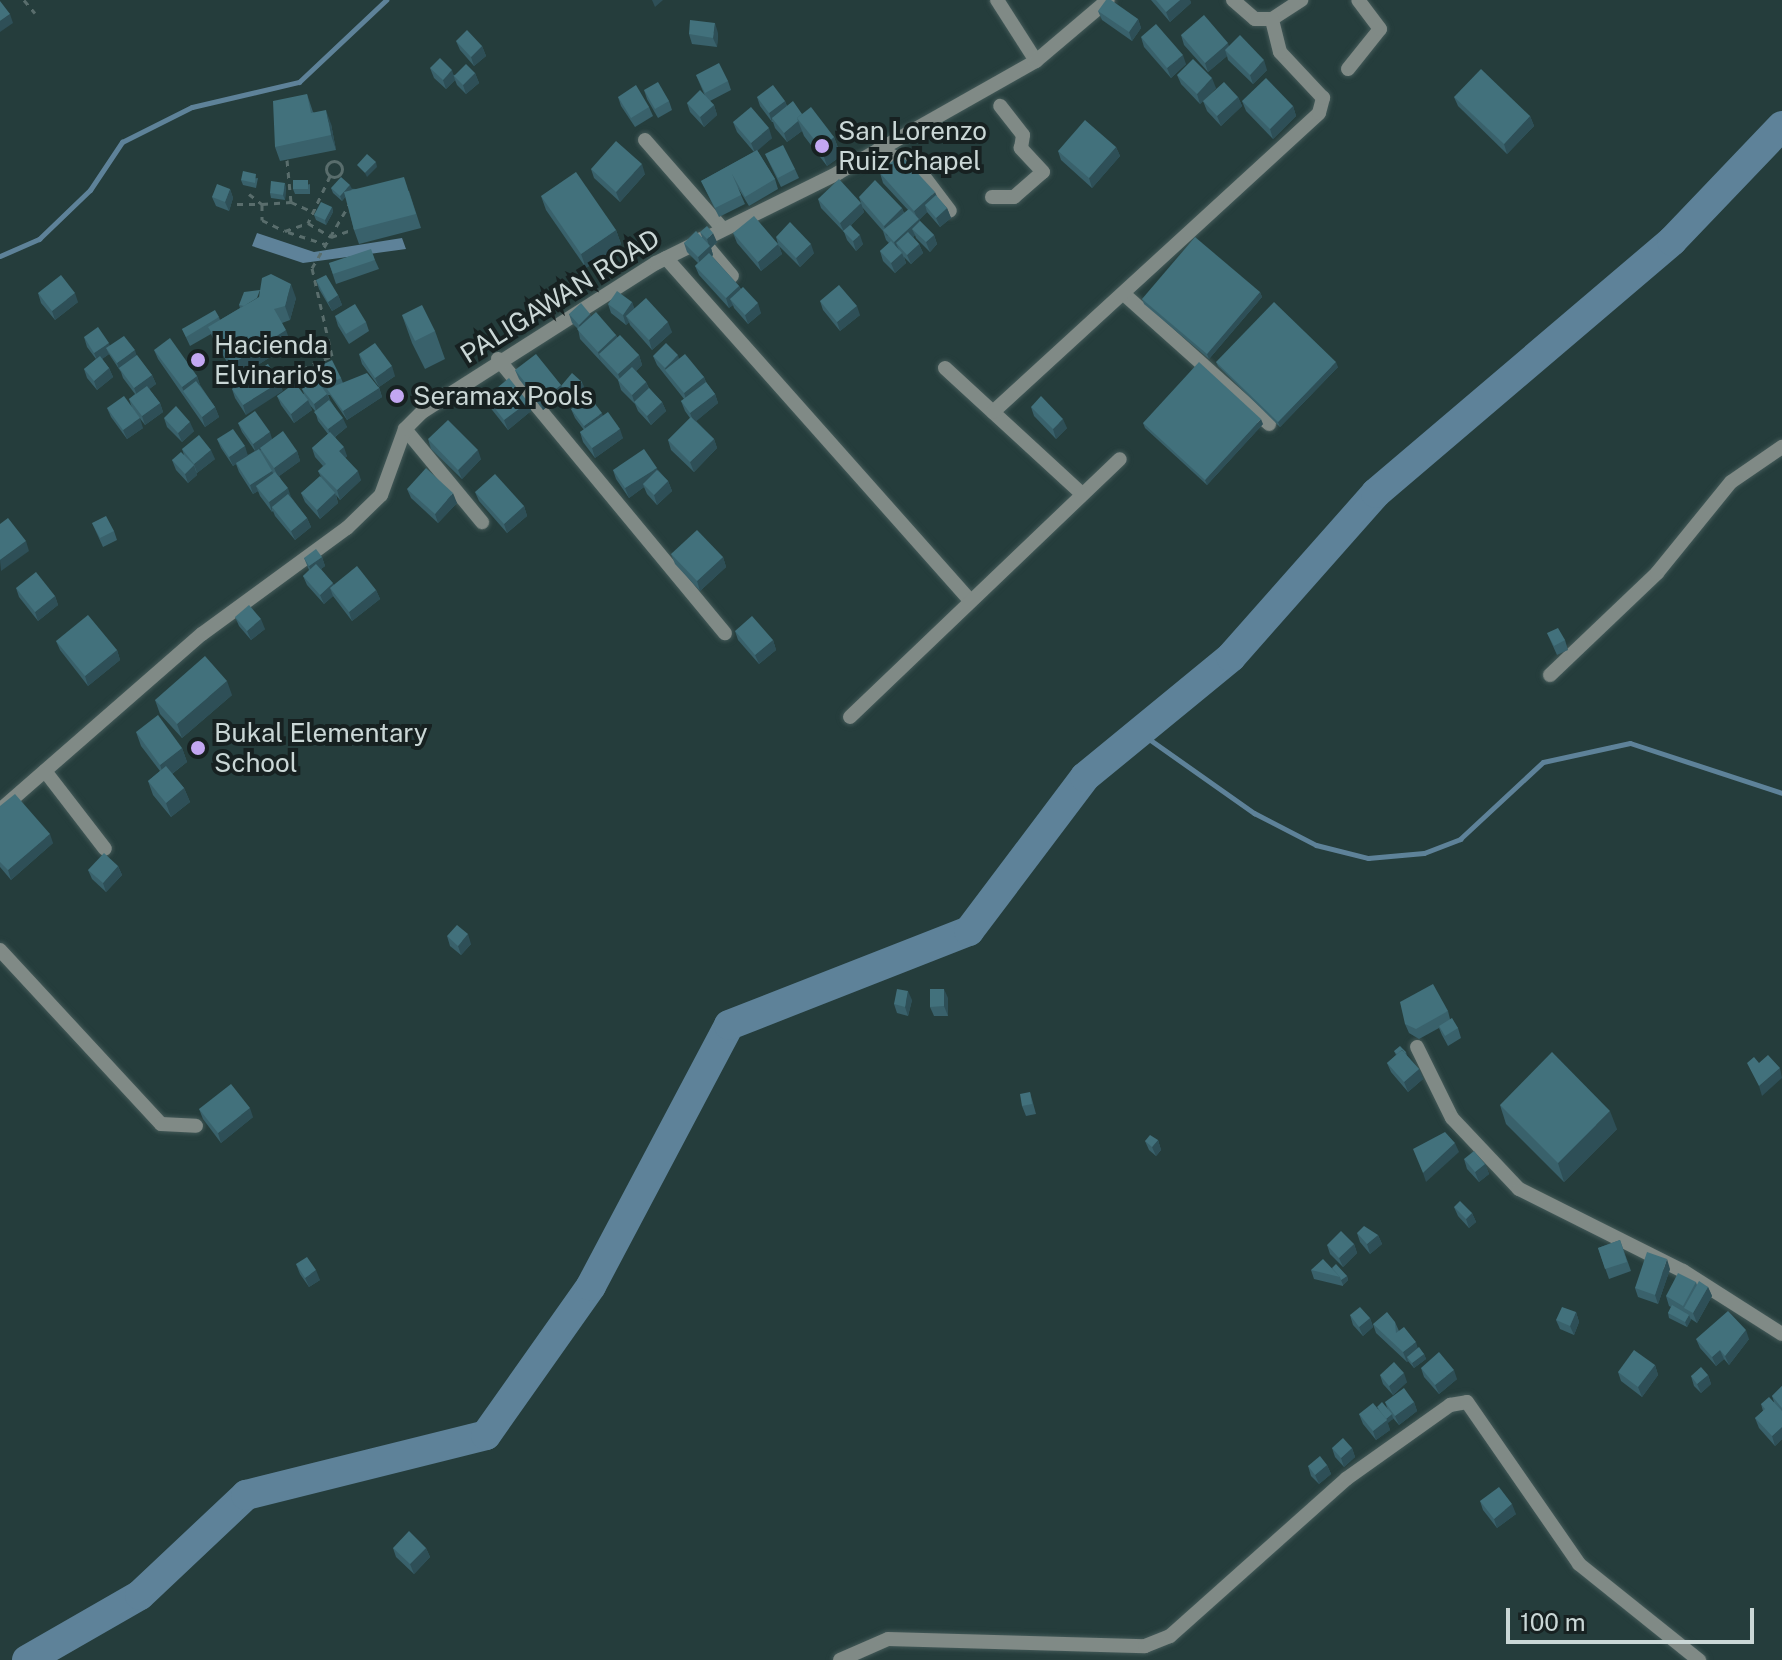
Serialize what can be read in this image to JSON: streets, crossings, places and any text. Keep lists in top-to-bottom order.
{
  "streets": {
    "street": ["PALIGAWAN ROAD"]
  },
  "places": [
    "San Lorenzo Ruiz Chapel",
    "Hacienda Elvinario's",
    "Seramax Pools",
    "Bukal Elementary School"
  ],
  "scale_bar": "100 m"
}
